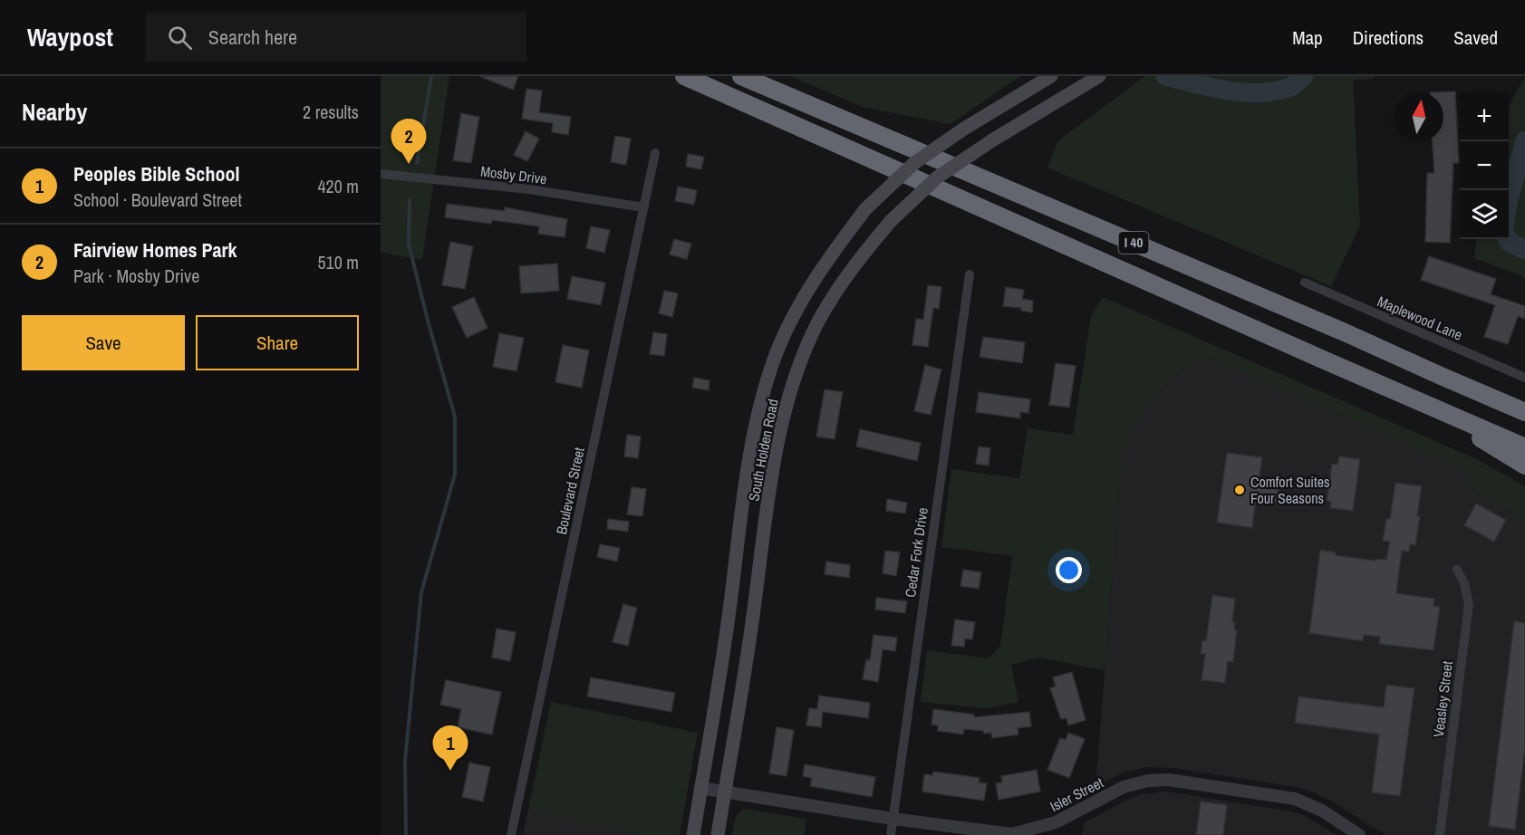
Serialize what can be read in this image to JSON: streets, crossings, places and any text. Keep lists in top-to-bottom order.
{
  "streets": {
    "highway": ["I 40"],
    "main road": ["South Holden Road"],
    "street": [
      "Mosby Drive",
      "Maplewood Lane",
      "Boulevard Street",
      "Cedar Fork Drive",
      "Veasley Street",
      "Isler Street"
    ]
  },
  "crossings": [
    ["Mosby Drive", "Boulevard Street"],
    ["South Holden Road", "Isler Street"],
    ["Cedar Fork Drive", "Isler Street"]
  ],
  "places": ["Comfort Suites Four Seasons"],
  "north": "top",
  "page": {
    "header": "Waypost",
    "search": "Search here",
    "nav": ["Map", "Directions", "Saved"],
    "heading": ["Nearby", "2 results"],
    "map_buttons": ["+", "−"],
    "pins": ["2", "1"],
    "list": [
      {
        "mark": "1",
        "name": "Peoples Bible School",
        "note": "School · Boulevard Street",
        "value": "420 m"
      },
      {
        "mark": "2",
        "name": "Fairview Homes Park",
        "note": "Park · Mosby Drive",
        "value": "510 m"
      }
    ],
    "buttons": ["Save", "Share"]
  }
}
